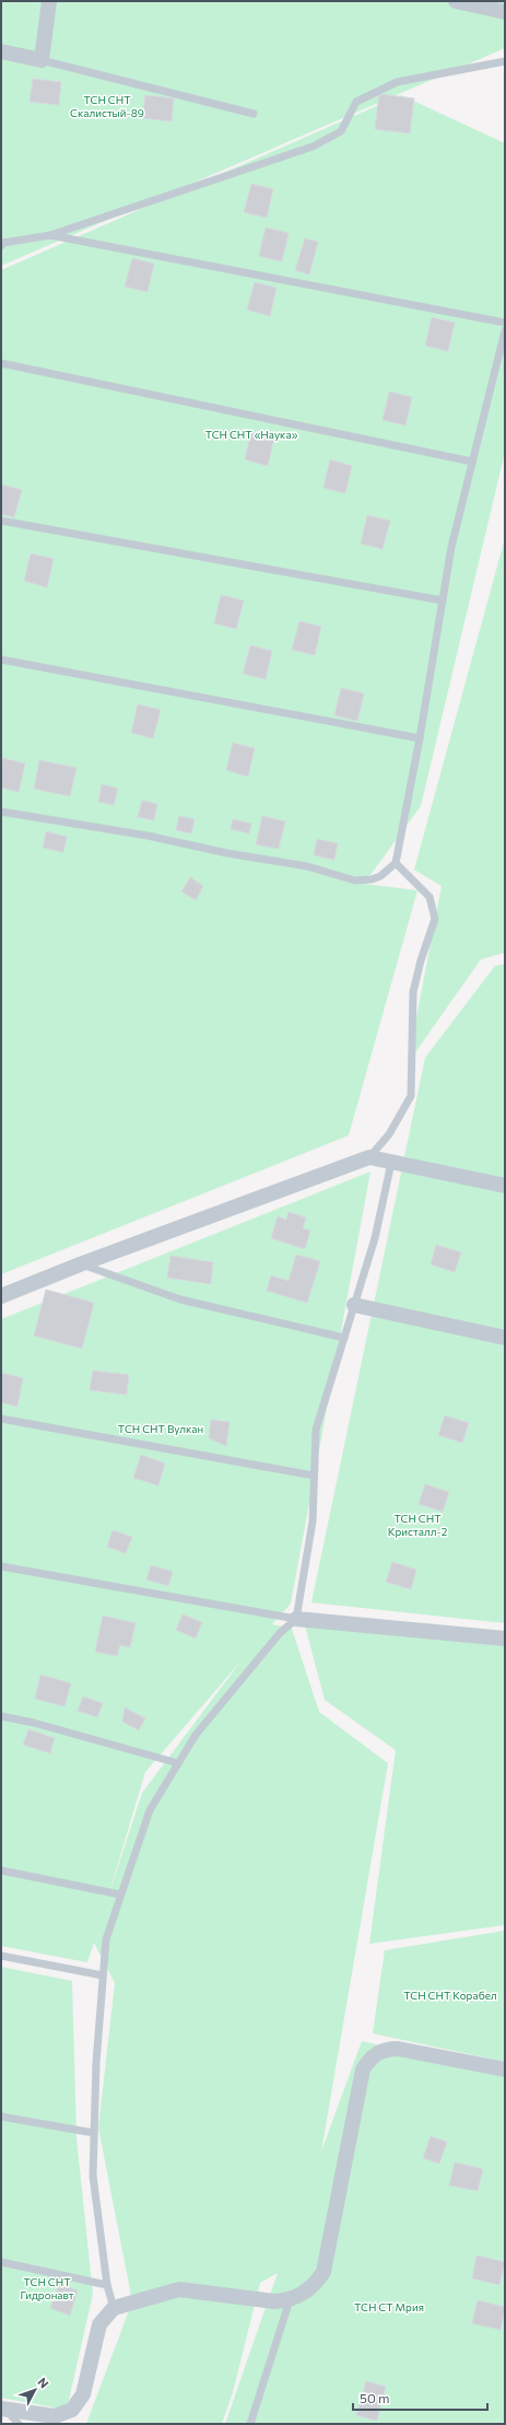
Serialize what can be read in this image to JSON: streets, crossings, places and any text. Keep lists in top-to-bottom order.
{
  "parks": [
    "ТСН СНТ Скалистый-89",
    "ТСН СНТ «Наука»",
    "ТСН СНТ Вулкан",
    "ТСН СНТ Кристалл-2",
    "ТСН СНТ Корабел",
    "ТСН СНТ Гидронавт",
    "ТСН СТ Мрия"
  ],
  "scale_bar": "50 m",
  "north": "top right"
}
